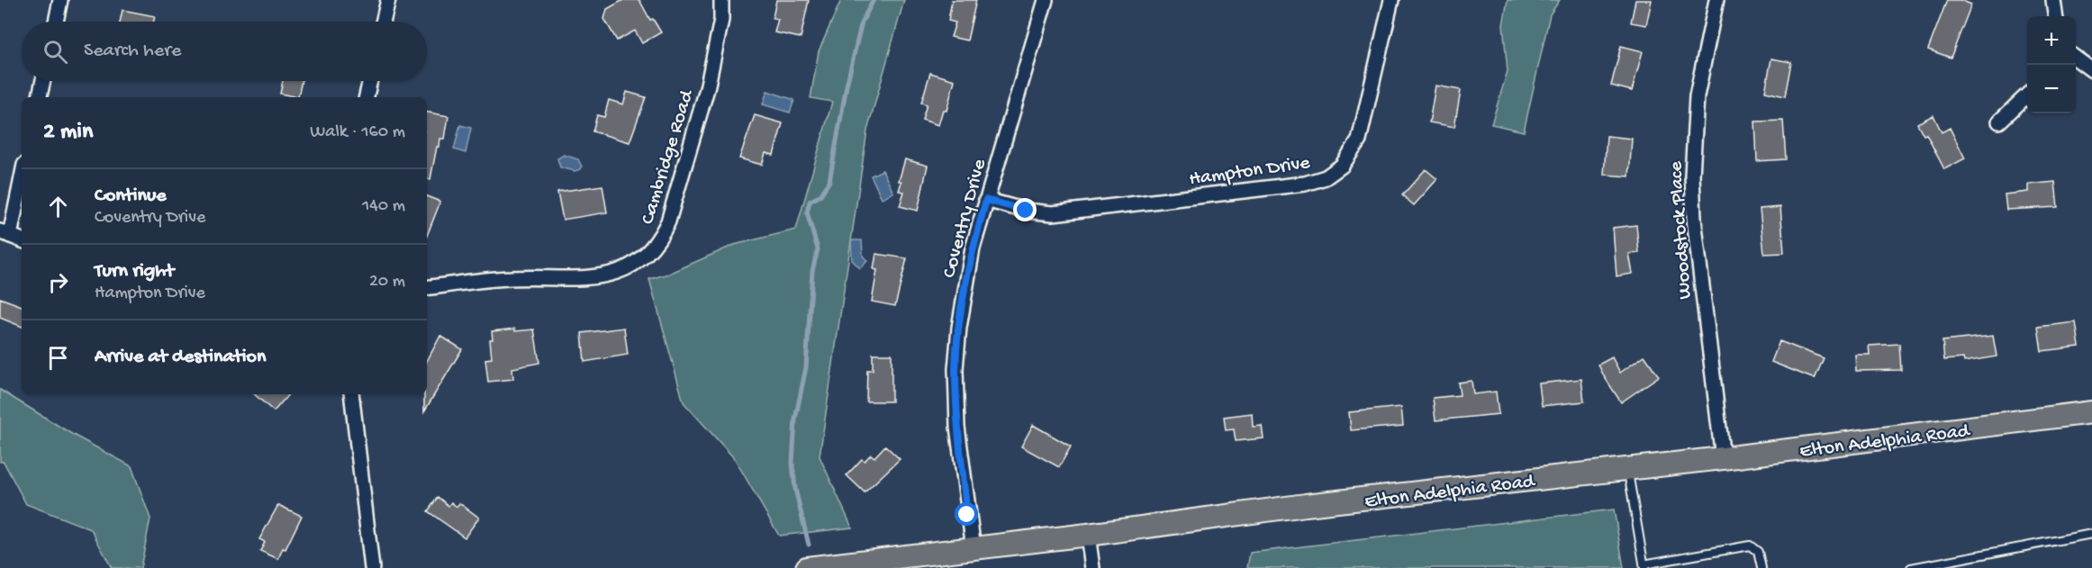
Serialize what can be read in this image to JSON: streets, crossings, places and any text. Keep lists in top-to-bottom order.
{
  "streets": {
    "main road": ["Elton Adelphia Road"],
    "street": [
      "Cambridge Road",
      "Hampton Drive",
      "Coventry Drive",
      "Woodstock Place"
    ]
  },
  "crossings": [
    ["Hampton Drive", "Coventry Drive"],
    ["Coventry Drive", "Elton Adelphia Road"],
    ["Woodstock Place", "Elton Adelphia Road"]
  ],
  "page": {
    "map_buttons": ["+", "−"],
    "search": "Search here",
    "heading": ["2 min", "Walk · 160 m"],
    "list": [
      ["Continue", "Coventry Drive", "140 m"],
      ["Turn right", "Hampton Drive", "20 m"],
      "Arrive at destination"
    ]
  }
}
